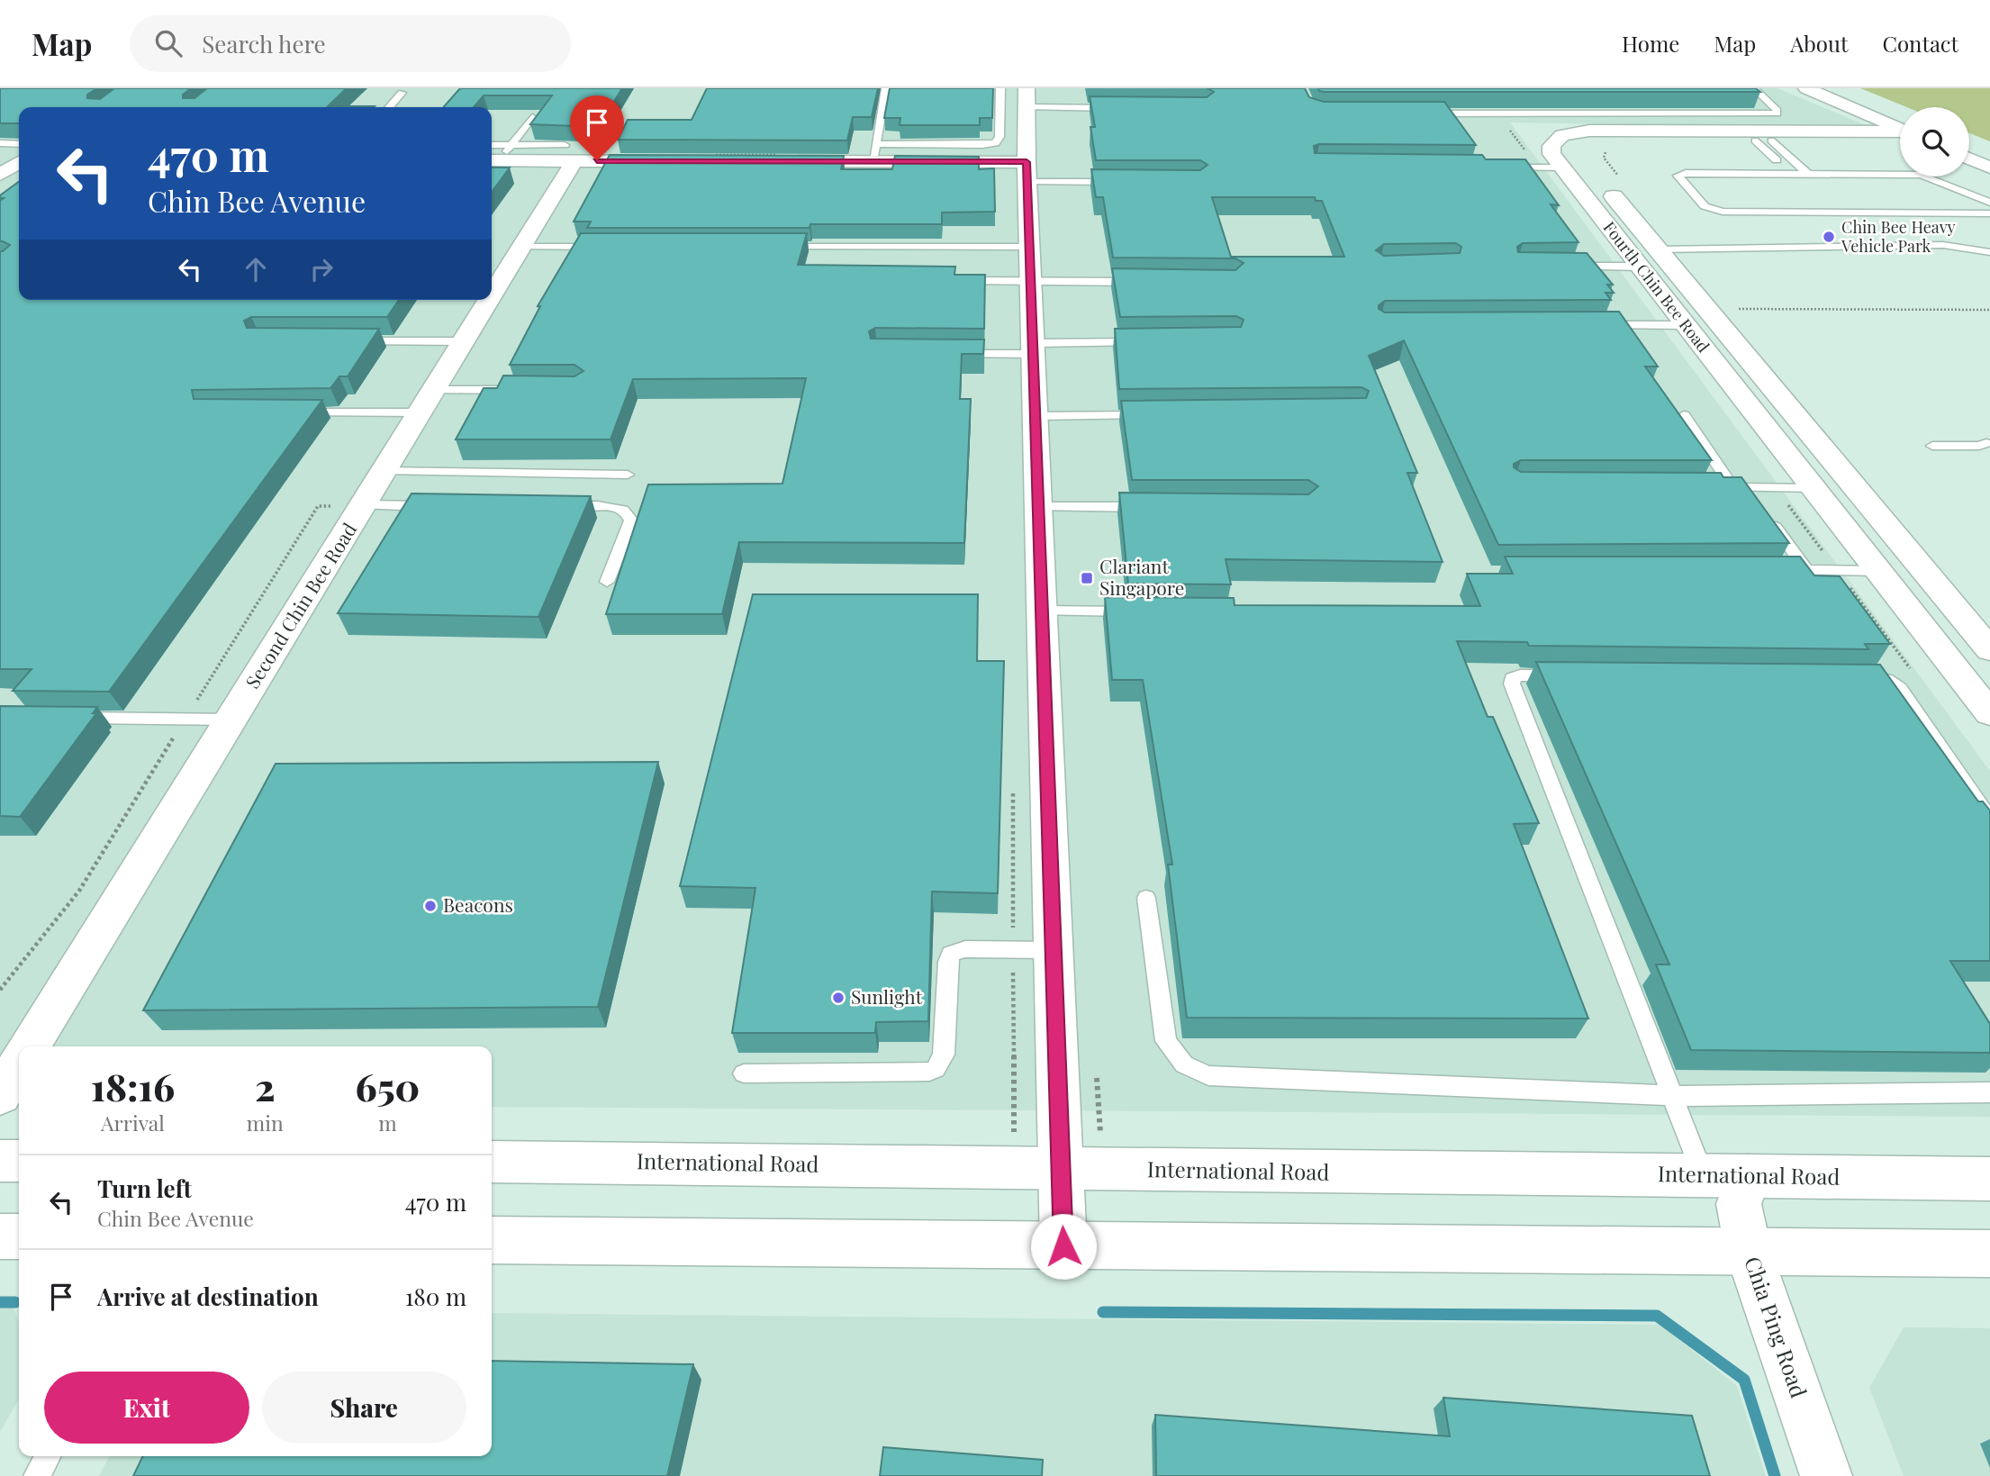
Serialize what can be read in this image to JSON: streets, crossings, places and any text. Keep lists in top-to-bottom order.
{
  "streets": {
    "street": [
      "Fourth Chin Bee Road",
      "Second Chin Bee Road",
      "International Road",
      "Chia Ping Road"
    ]
  },
  "crossings": [
    ["International Road", "Chia Ping Road"]
  ],
  "places": {
    "other": ["Chin Bee Heavy Vehicle Park", "Beacons", "Sunlight"],
    "transit": ["Clariant Singapore"]
  },
  "page": {
    "header": "Map",
    "search": "Search here",
    "nav": [
      "Home",
      "Map",
      "About",
      "Contact"
    ],
    "turn": ["470 m", "Chin Bee Avenue"],
    "eta": [
      "18:16",
      "Arrival",
      "2",
      "min",
      "650",
      "m"
    ],
    "list": [
      {
        "name": "Turn left",
        "note": "Chin Bee Avenue",
        "value": "470 m"
      },
      {
        "name": "Arrive at destination",
        "value": "180 m"
      }
    ],
    "buttons": ["Exit", "Share"]
  }
}
